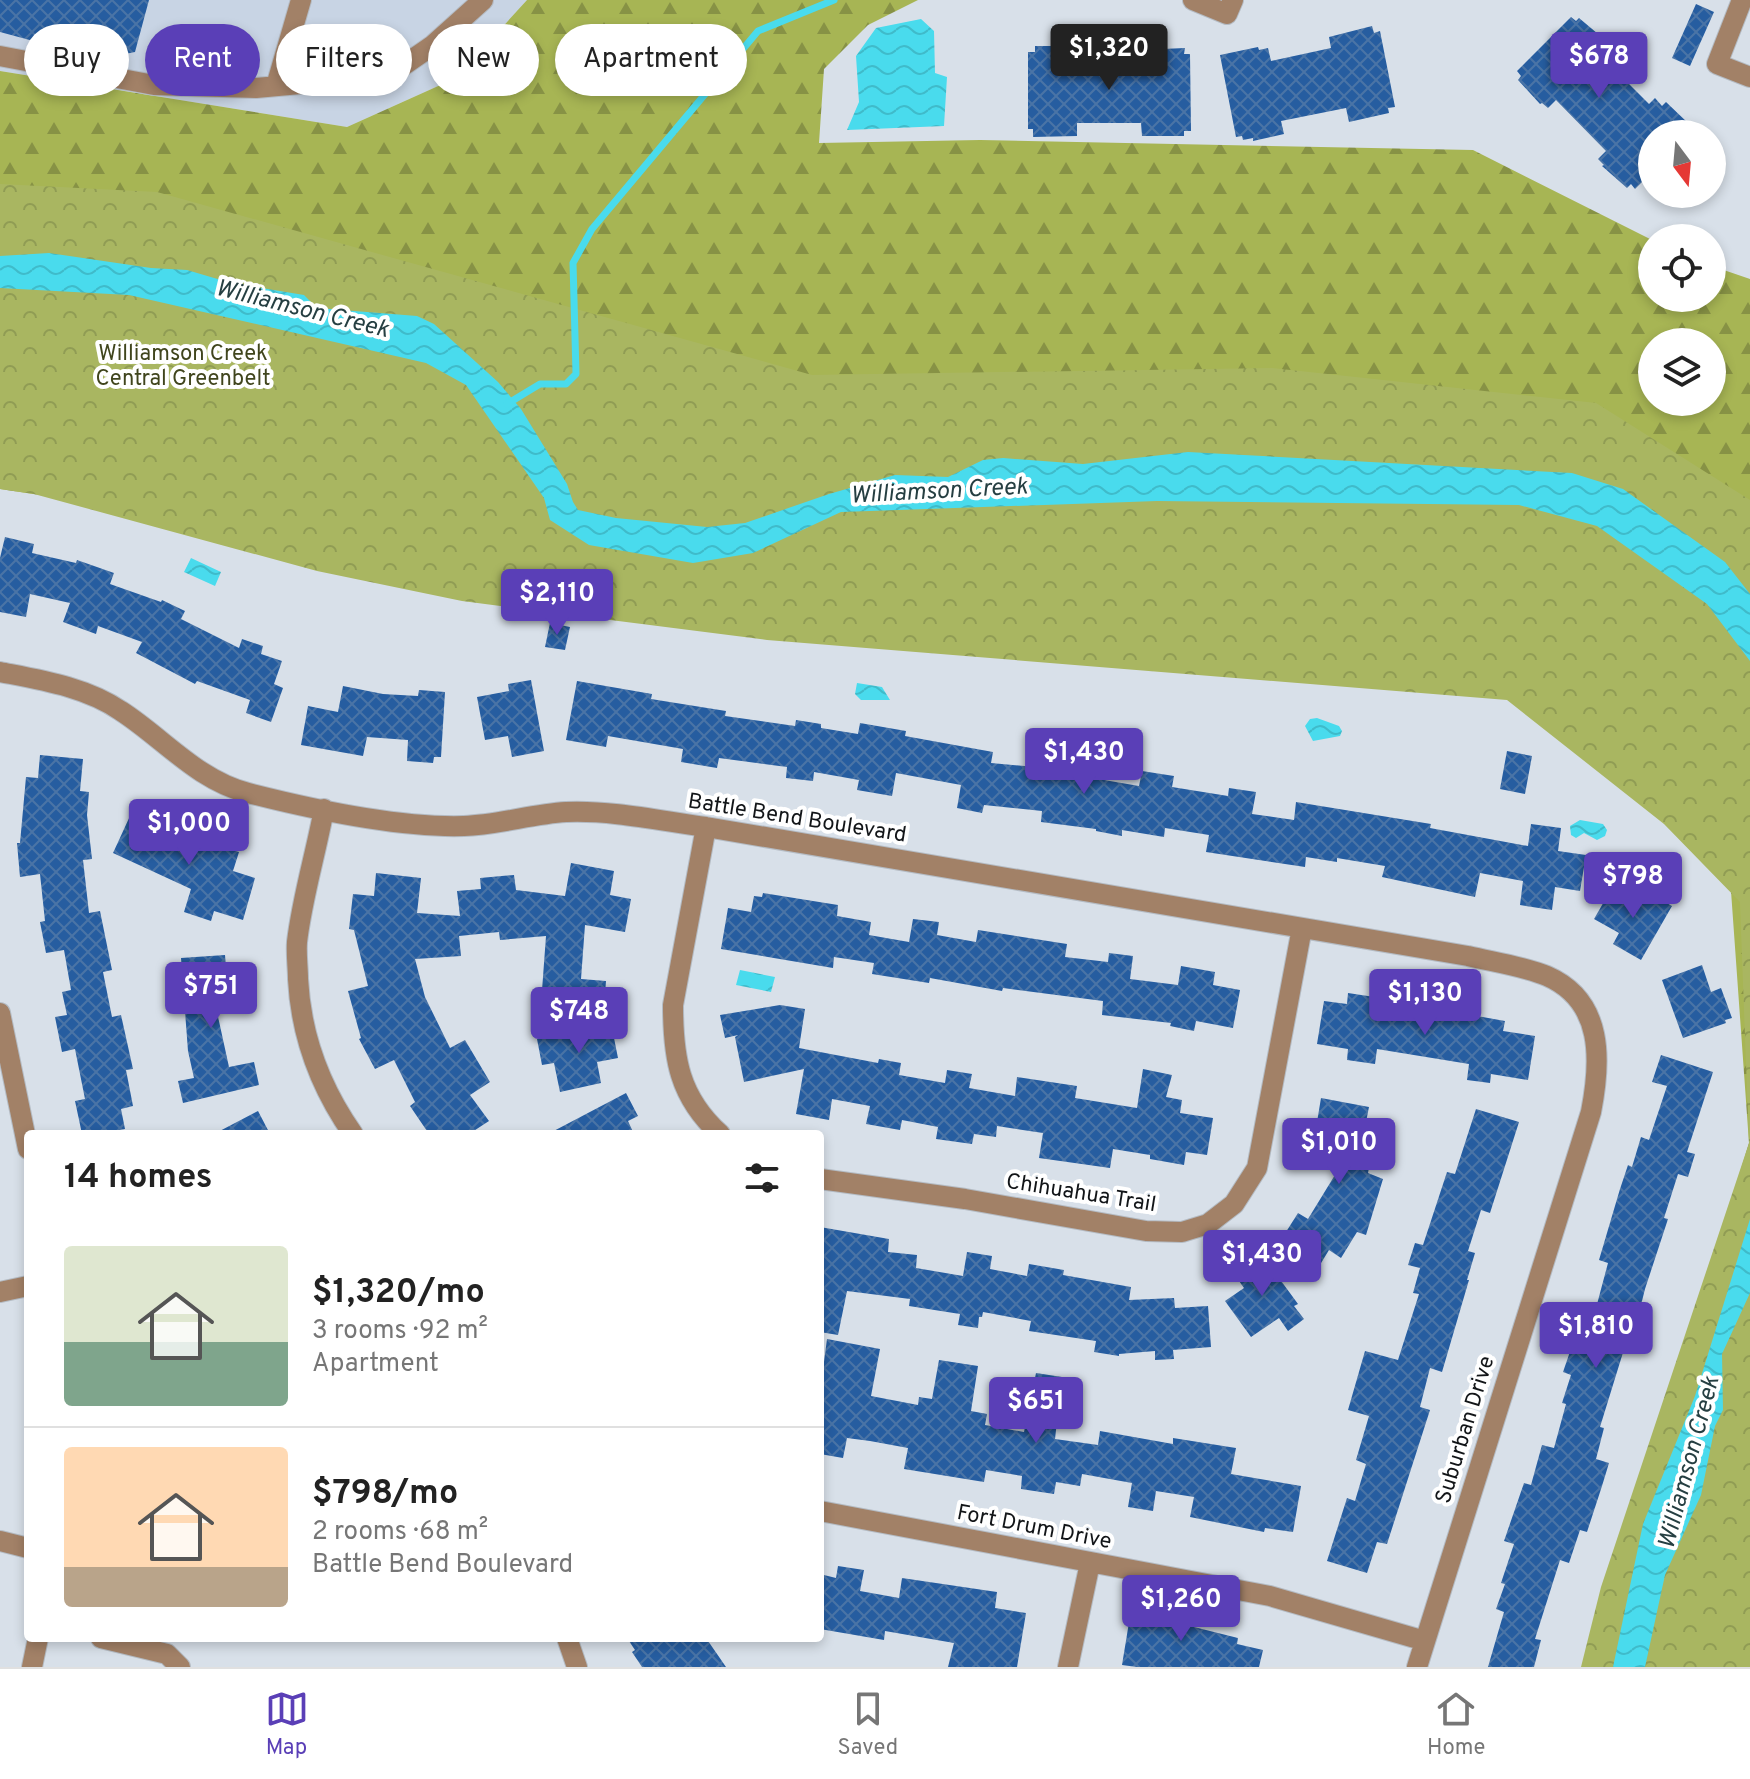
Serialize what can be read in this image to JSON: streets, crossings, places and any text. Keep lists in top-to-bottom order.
{
  "streets": {
    "street": [
      "Battle Bend Boulevard",
      "Chihuahua Trail",
      "Suburban Drive",
      "Fort Drum Drive"
    ]
  },
  "crossings": [
    ["Battle Bend Boulevard", "Chihuahua Trail"],
    ["Battle Bend Boulevard", "Suburban Drive"],
    ["Suburban Drive", "Fort Drum Drive"]
  ],
  "water": ["Williamson Creek"],
  "parks": ["Williamson Creek Central Greenbelt"],
  "north": "bottom",
  "page": {
    "price": [
      "$1,320",
      "$678",
      "$2,110",
      "$1,430",
      "$1,000",
      "$798",
      "$751",
      "$1,130",
      "$748",
      "$1,010",
      "$1,430",
      "$1,810",
      "$651",
      "$1,260"
    ],
    "chip": [
      "Buy",
      "Rent",
      "Filters",
      "New",
      "Apartment"
    ],
    "heading": "14 homes",
    "list": [
      {
        "name": "$1,320/mo",
        "note": "3 rooms · 92 m² · Apartment"
      },
      {
        "name": "$798/mo",
        "note": "2 rooms · 68 m² · Battle Bend Boulevard"
      }
    ],
    "tabs": ["Map", "Saved", "Home"]
  }
}
